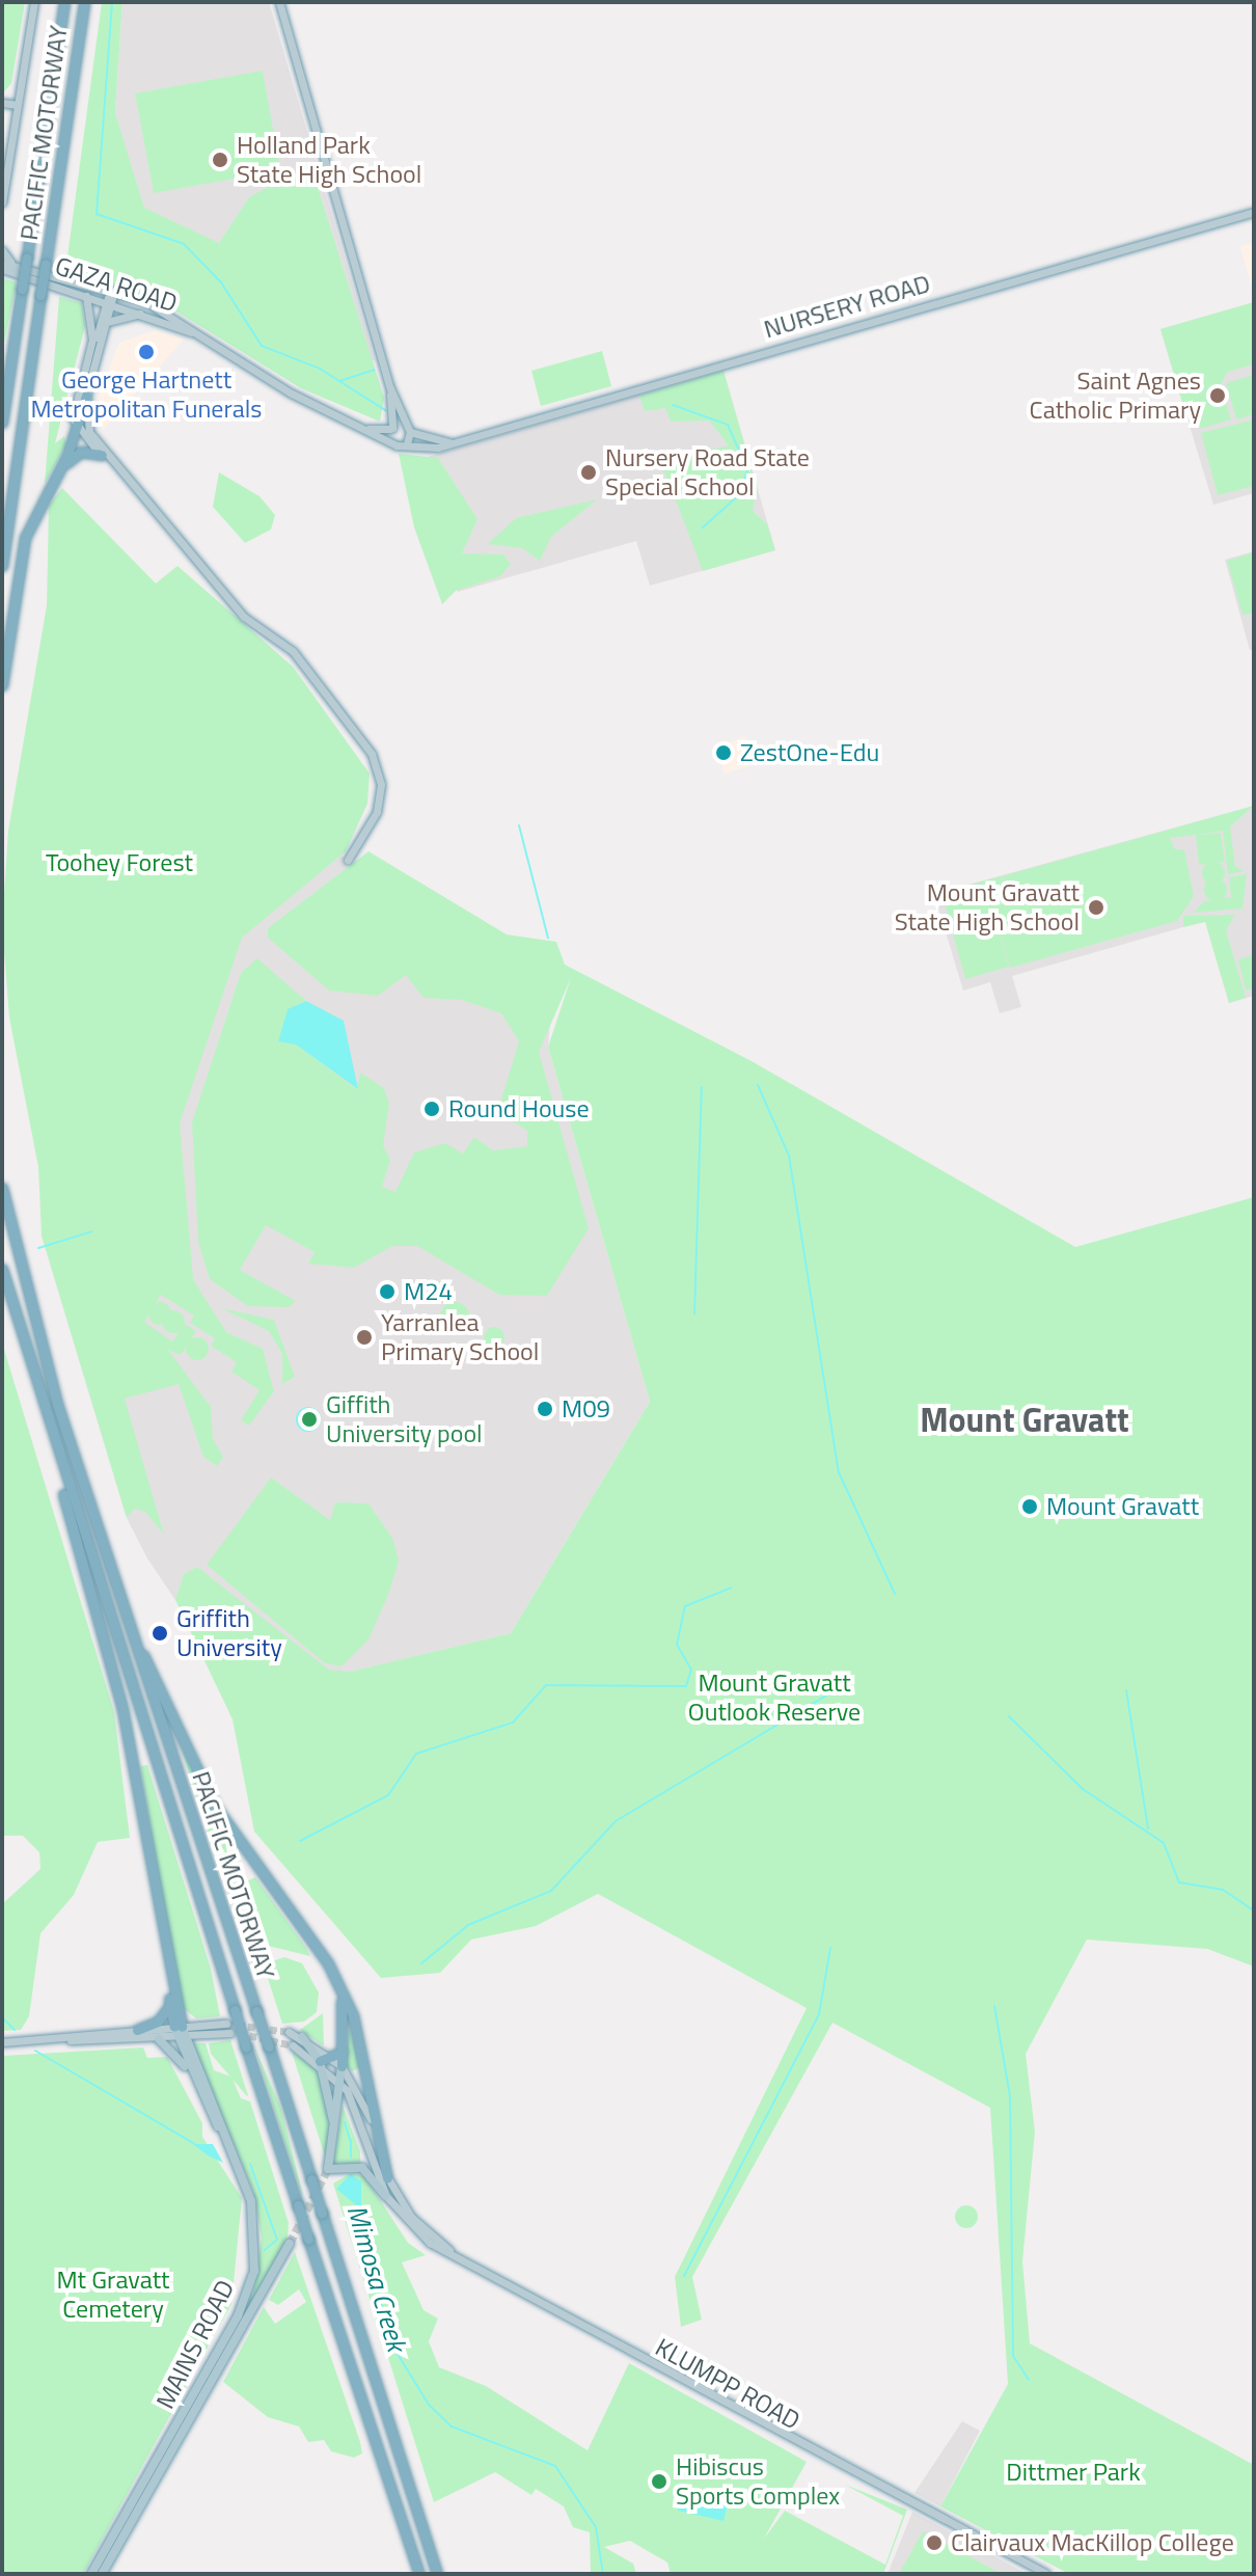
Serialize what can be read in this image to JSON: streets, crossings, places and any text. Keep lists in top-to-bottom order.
{
  "streets": {
    "highway": ["PACIFIC MOTORWAY"],
    "main road": [
      "GAZA ROAD",
      "NURSERY ROAD",
      "MAINS ROAD",
      "KLUMPP ROAD"
    ]
  },
  "crossings": [
    ["GAZA ROAD", "NURSERY ROAD"]
  ],
  "districts": ["Mount Gravatt"],
  "water": ["Mimosa Creek"],
  "parks": [
    "Toohey Forest",
    "Mount Gravatt Outlook Reserve",
    "Mt Gravatt Cemetery",
    "Dittmer Park"
  ],
  "places": [
    "Holland Park State High School",
    "George Hartnett Metropolitan Funerals",
    "Saint Agnes Catholic Primary",
    "Nursery Road State Special School",
    "ZestOne-Edu",
    "Mount Gravatt State High School",
    "Round House",
    "M24",
    "Yarranlea Primary School",
    "M09",
    "Giffith University pool",
    "Mount Gravatt",
    "Griffith University",
    "Hibiscus Sports Complex",
    "Clairvaux MacKillop College"
  ]
}
